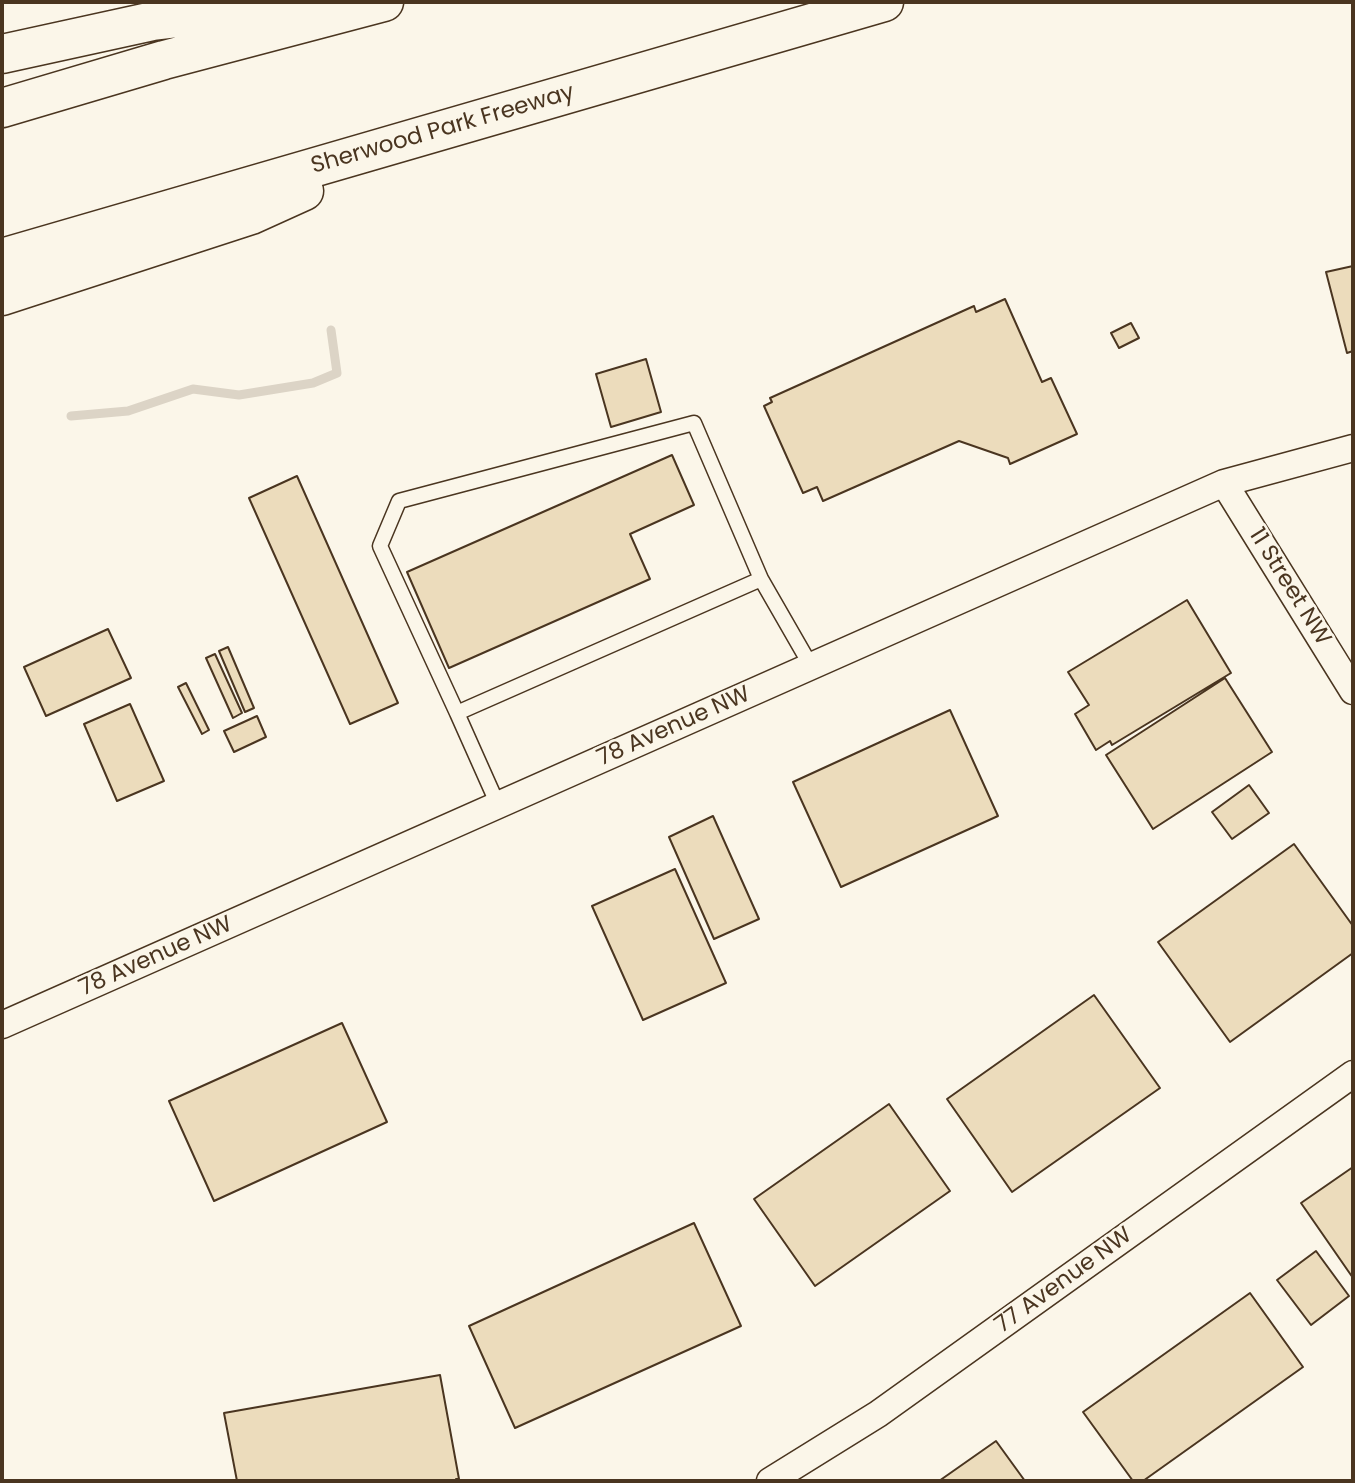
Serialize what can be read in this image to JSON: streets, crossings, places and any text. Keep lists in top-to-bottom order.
{
  "streets": {
    "highway": ["Sherwood Park Freeway"],
    "street": ["11 Street NW", "78 Avenue NW", "77 Avenue NW"]
  },
  "crossings": [
    ["11 Street NW", "78 Avenue NW"]
  ]
}
